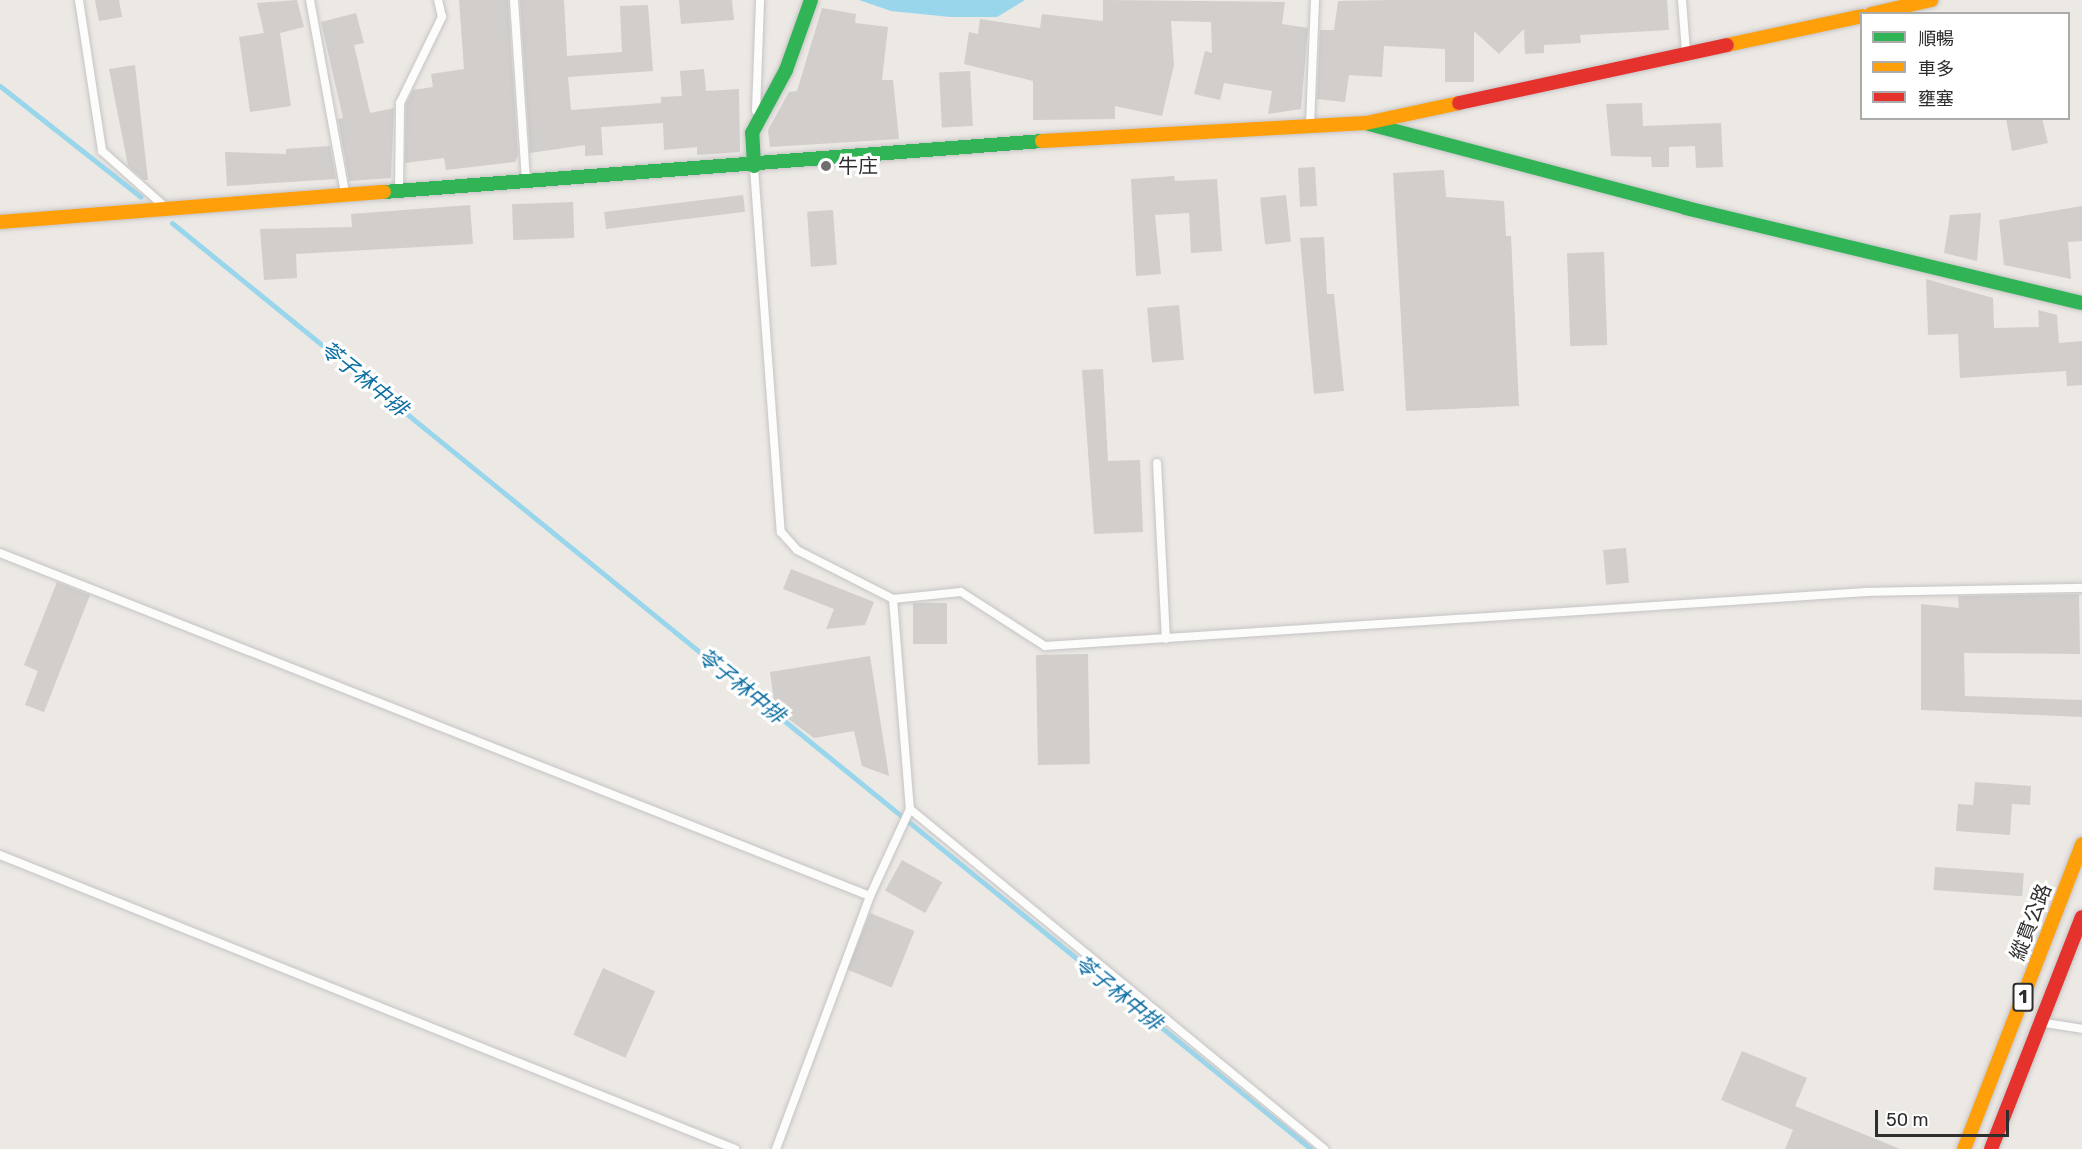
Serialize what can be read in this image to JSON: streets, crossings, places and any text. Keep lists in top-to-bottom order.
{
  "streets": {
    "street": ["縱貫公路", "1"]
  },
  "water": ["苓子林中排"],
  "places": ["牛庄"],
  "legend": ["順暢", "車多", "壅塞"],
  "scale_bar": "50 m"
}
